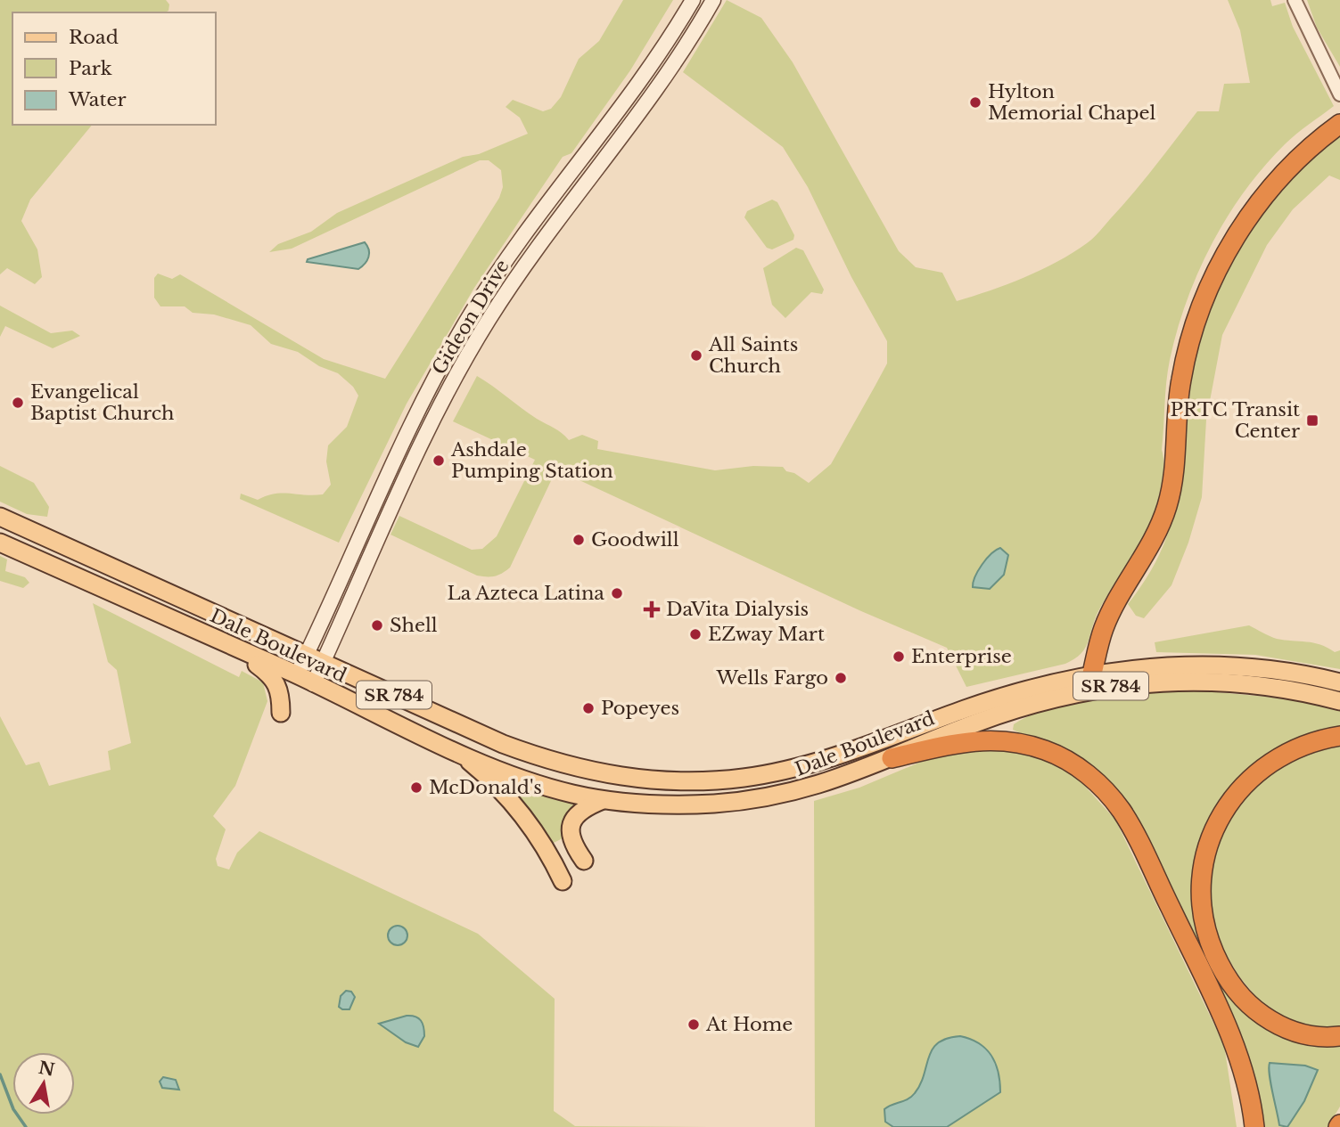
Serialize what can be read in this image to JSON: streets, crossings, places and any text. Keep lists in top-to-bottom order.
{
  "streets": {
    "main road": ["Gideon Drive", "Dale Boulevard", "SR 784"]
  },
  "crossings": [
    ["Gideon Drive", "Dale Boulevard"]
  ],
  "places": {
    "other": [
      "Hylton Memorial Chapel",
      "All Saints Church",
      "Evangelical Baptist Church",
      "Ashdale Pumping Station",
      "Goodwill",
      "La Azteca Latina",
      "Shell",
      "EZway Mart",
      "Enterprise",
      "Wells Fargo",
      "Popeyes",
      "McDonald's",
      "At Home"
    ],
    "transit": ["PRTC Transit Center"],
    "health": ["DaVita Dialysis"]
  },
  "legend": ["Road", "Park", "Water"],
  "north": "top"
}
